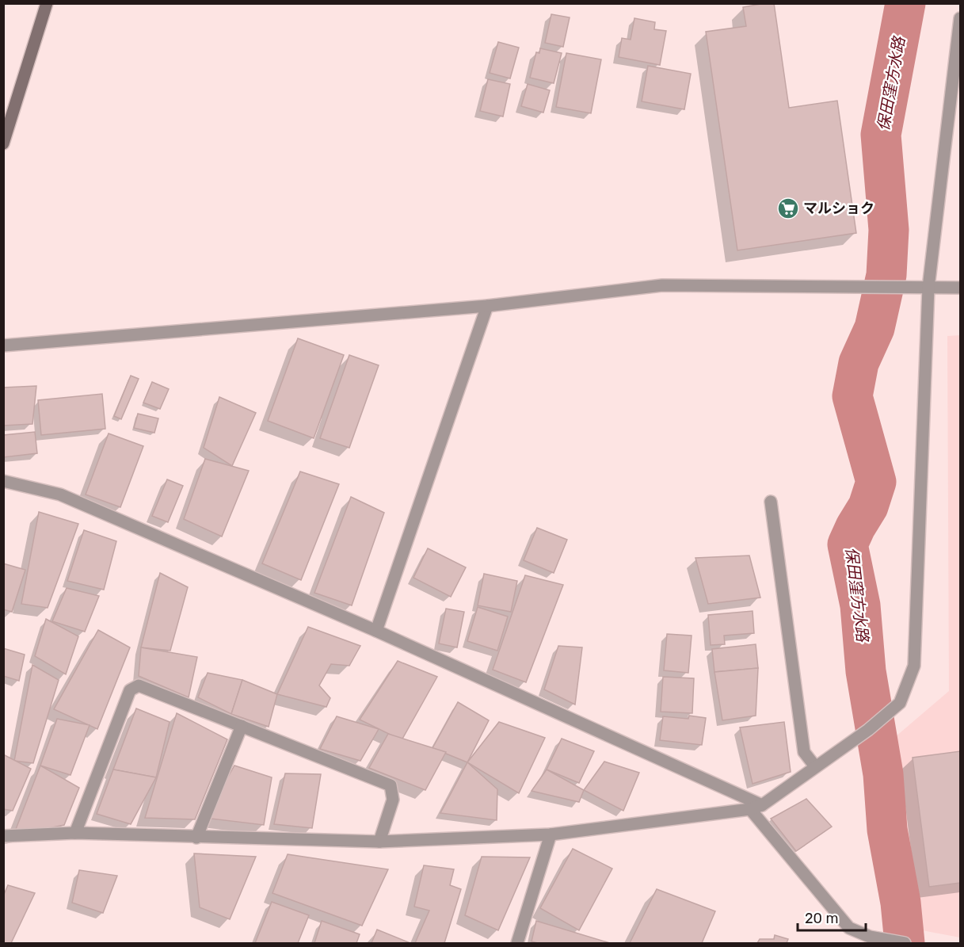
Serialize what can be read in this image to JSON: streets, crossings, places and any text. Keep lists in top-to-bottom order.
{
  "water": ["保田窪方水路"],
  "places": {
    "supermarket": ["マルショク"]
  },
  "scale_bar": "20 m"
}
